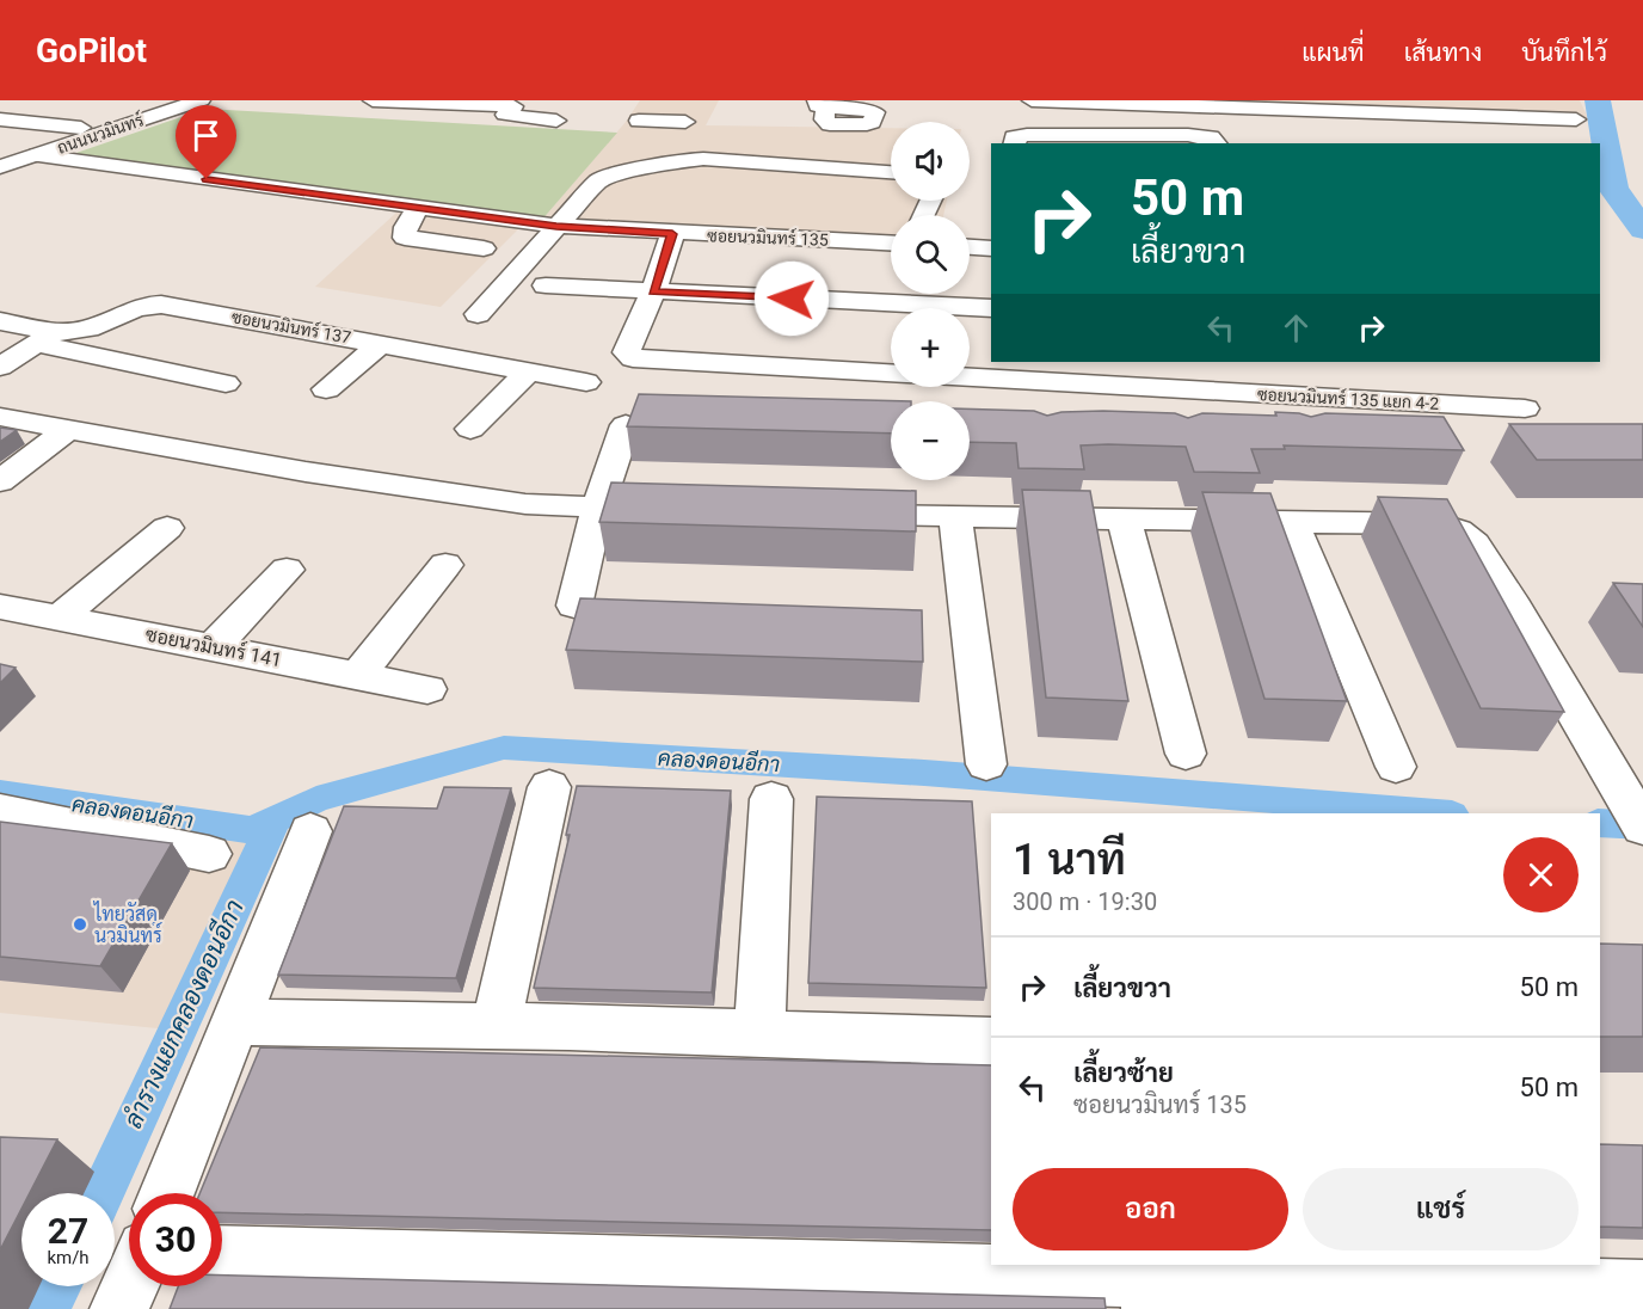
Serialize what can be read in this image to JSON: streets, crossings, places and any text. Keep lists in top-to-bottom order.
{
  "streets": {
    "street": [
      "ถนนนวมินทร์",
      "ซอยนวมินทร์ 135",
      "ซอยนวมินทร์ 137",
      "ซอยนวมินทร์ 135 แยก 4-2",
      "ซอยนวมินทร์ 141"
    ]
  },
  "crossings": [
    ["ถนนนวมินทร์", "ซอยนวมินทร์ 135"]
  ],
  "water": ["คลองดอนอีกา", "ลำรางแยกคลองดอนอีกา"],
  "places": ["ไทยวัสดุ นวมินทร์"],
  "page": {
    "header": "GoPilot",
    "nav": ["แผนที่", "เส้นทาง", "บันทึกไว้"],
    "map_buttons": ["+", "−"],
    "turn": ["50 m", "เลี้ยวขวา"],
    "heading": ["1 นาที", "300 m · 19:30"],
    "list": [
      {
        "name": "เลี้ยวขวา",
        "value": "50 m"
      },
      {
        "name": "เลี้ยวซ้าย",
        "note": "ซอยนวมินทร์ 135",
        "value": "50 m"
      }
    ],
    "buttons": ["ออก", "แชร์"],
    "speed": "27 km/h",
    "limit": "30"
  }
}
